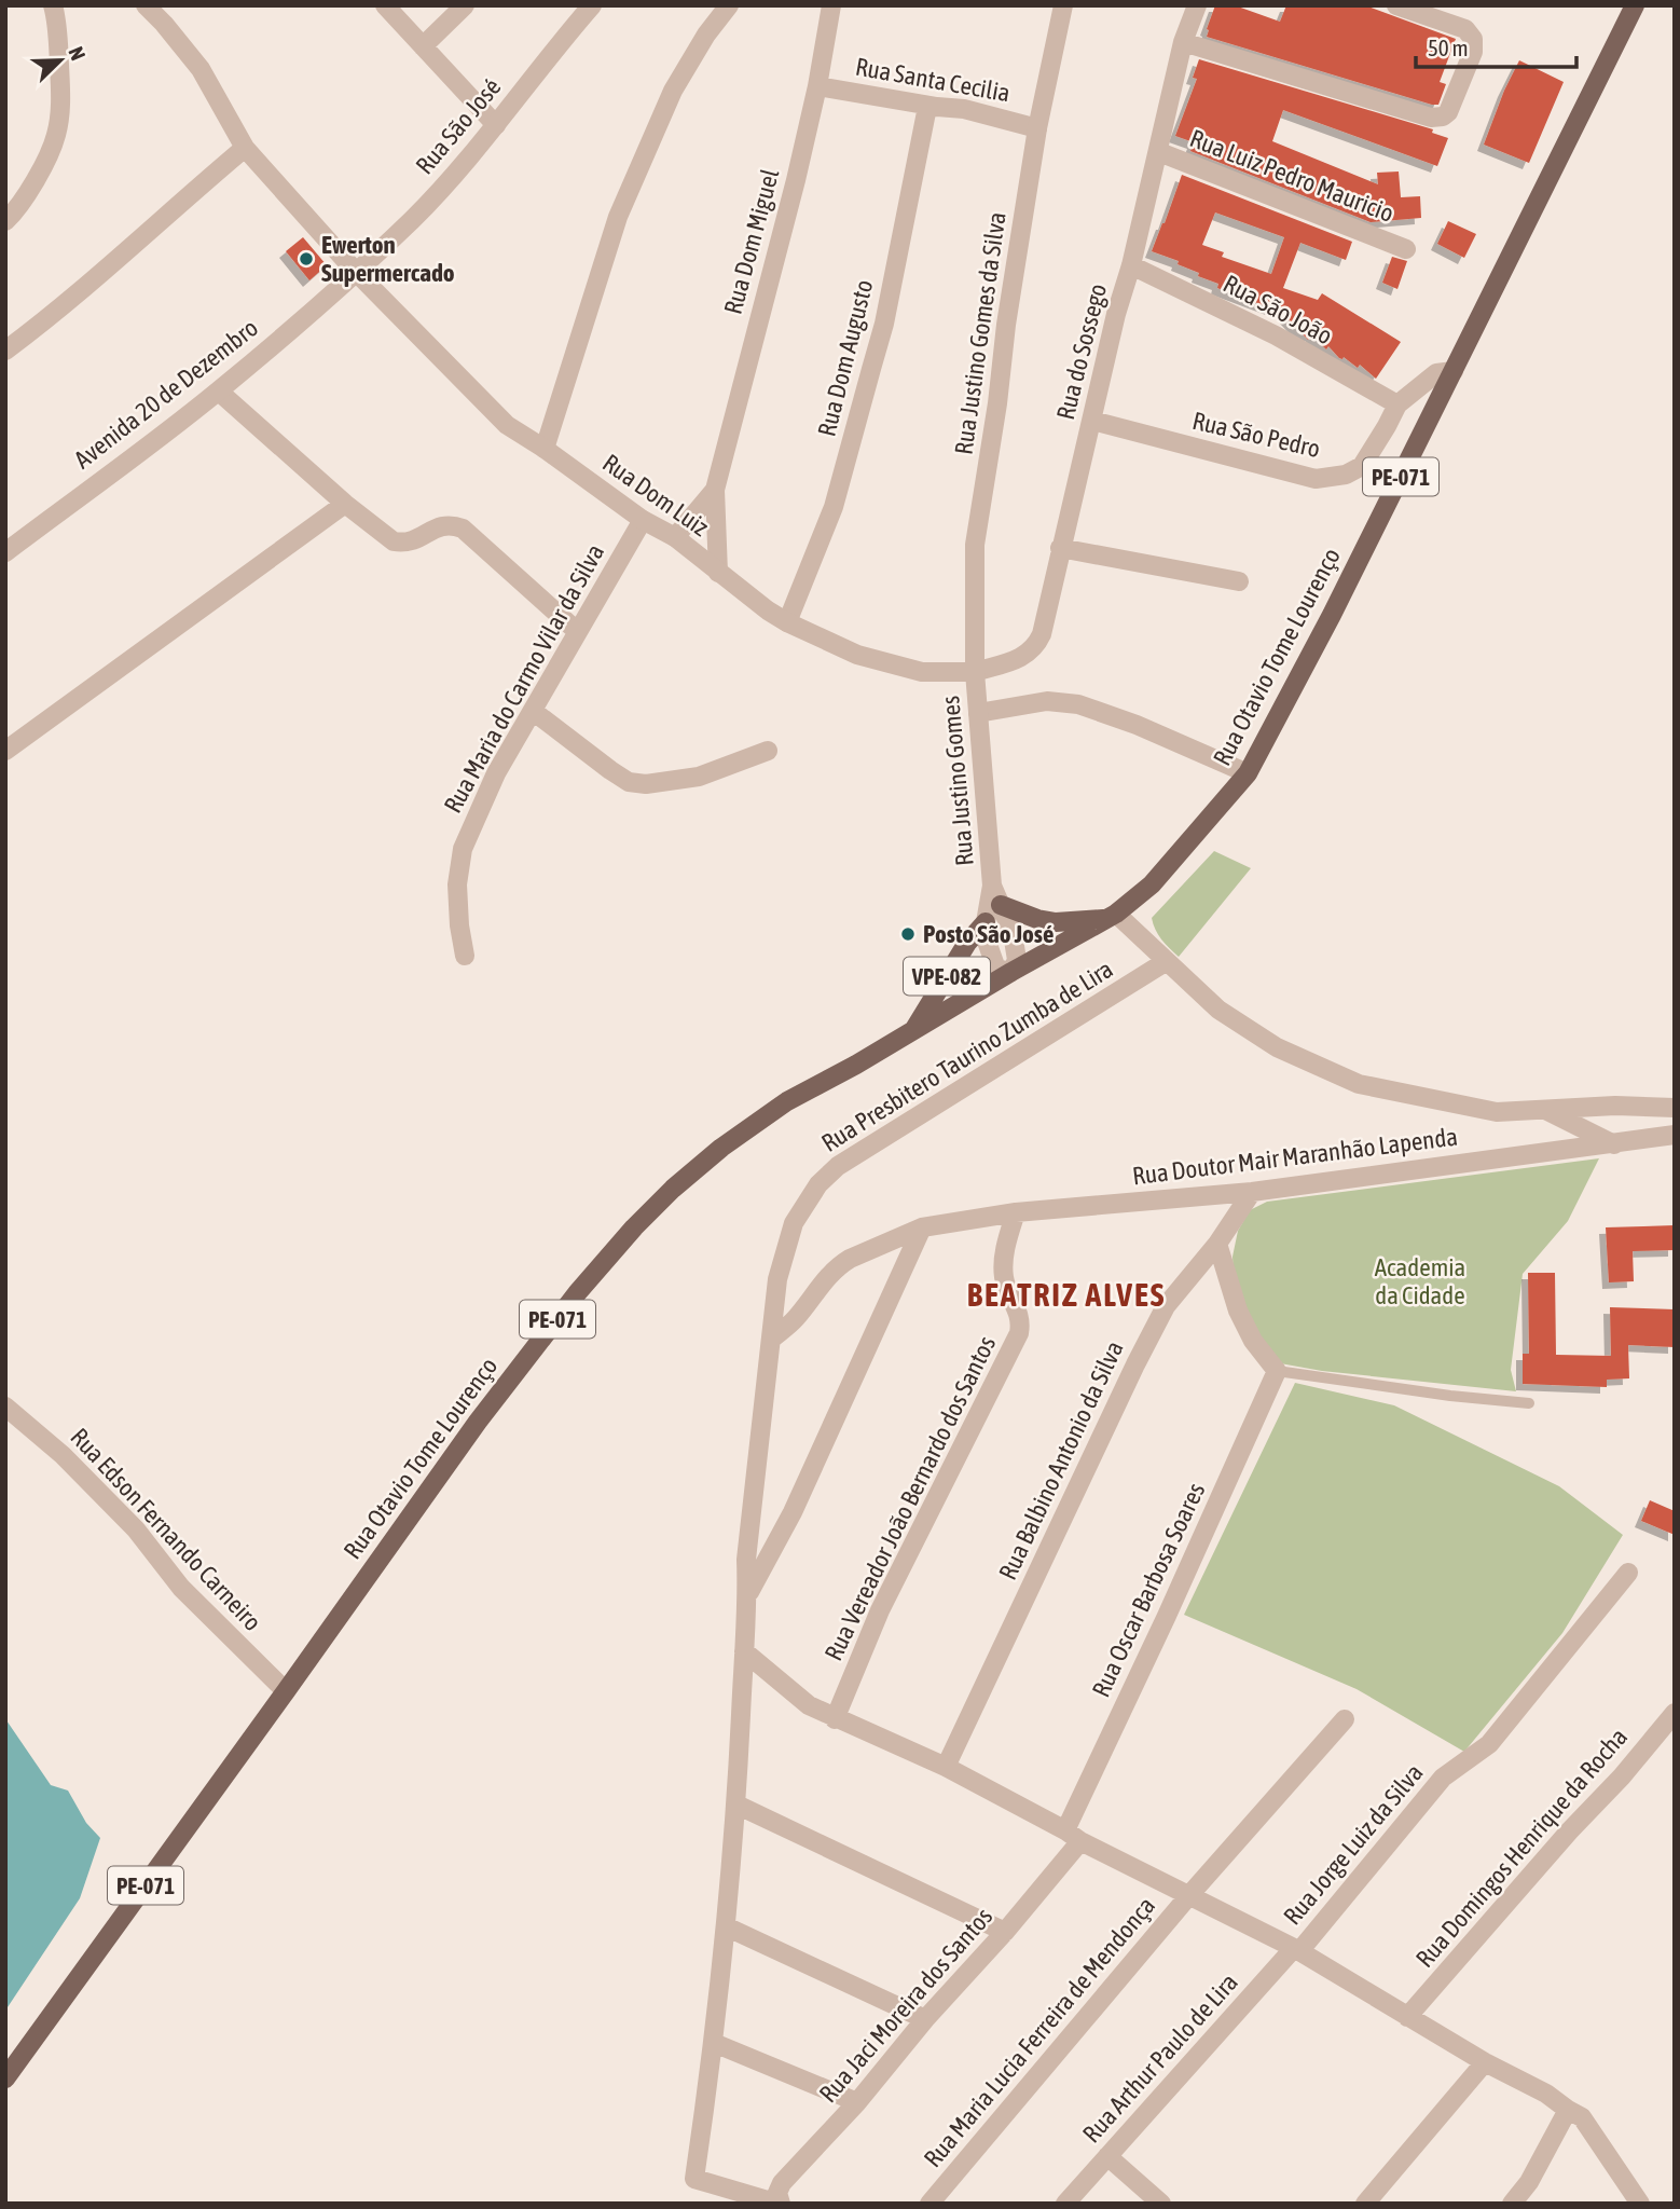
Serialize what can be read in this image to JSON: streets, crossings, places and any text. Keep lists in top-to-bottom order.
{
  "streets": {
    "main road": ["PE-071", "Rua Otavio Tome Lourenço", "VPE-082"],
    "street": [
      "Rua Santa Cecilia",
      "Rua São José",
      "Rua Luiz Pedro Mauricio",
      "Rua Dom Miguel",
      "Rua São João",
      "Rua Justino Gomes da Silva",
      "Rua do Sossego",
      "Rua Dom Augusto",
      "Avenida 20 de Dezembro",
      "Rua São Pedro",
      "Rua Dom Luiz",
      "Rua Maria do Carmo Vilar da Silva",
      "Rua Justino Gomes",
      "Rua Presbitero Taurino Zumba de Lira",
      "Rua Doutor Mair Maranhão Lapenda",
      "Rua Balbino Antonio da Silva",
      "Rua Vereador João Bernardo dos Santos",
      "Rua Edson Fernando Carneiro",
      "Rua Oscar Barbosa Soares",
      "Rua Jorge Luiz da Silva",
      "Rua Domingos Henrique da Rocha",
      "Rua Jaci Moreira dos Santos",
      "Rua Maria Lucia Ferreira de Mendonça",
      "Rua Arthur Paulo de Lira"
    ]
  },
  "crossings": [
    ["Rua Santa Cecilia", "Rua Dom Miguel"],
    ["Rua Santa Cecilia", "Rua Justino Gomes da Silva"],
    ["Rua Santa Cecilia", "Rua Dom Augusto"],
    ["Rua São José", "Avenida 20 de Dezembro"],
    ["Rua São José", "Rua Dom Luiz"],
    ["Rua Luiz Pedro Mauricio", "Rua do Sossego"],
    ["Rua Dom Miguel", "Rua Dom Luiz"],
    ["Rua São João", "Rua do Sossego"],
    ["Rua São João", "Rua São Pedro"],
    ["Rua Justino Gomes da Silva", "Rua do Sossego"],
    ["Rua Justino Gomes da Silva", "Rua Dom Luiz"],
    ["Rua Justino Gomes da Silva", "Rua Justino Gomes"],
    ["Rua do Sossego", "Rua São Pedro"],
    ["Rua do Sossego", "Rua Dom Luiz"],
    ["Rua do Sossego", "Rua Justino Gomes"],
    ["Rua Dom Augusto", "Rua Dom Luiz"],
    ["Avenida 20 de Dezembro", "Rua Dom Luiz"],
    ["Rua São Pedro", "Rua Otavio Tome Lourenço"],
    ["PE-071", "Rua Otavio Tome Lourenço"],
    ["PE-071", "Rua Edson Fernando Carneiro"],
    ["Rua Dom Luiz", "Rua Maria do Carmo Vilar da Silva"],
    ["Rua Dom Luiz", "Rua Justino Gomes"],
    ["Rua Otavio Tome Lourenço", "Rua Justino Gomes"],
    ["Rua Otavio Tome Lourenço", "VPE-082"],
    ["Rua Otavio Tome Lourenço", "Rua Edson Fernando Carneiro"],
    ["Rua Justino Gomes", "VPE-082"],
    ["Rua Presbitero Taurino Zumba de Lira", "Rua Doutor Mair Maranhão Lapenda"],
    ["Rua Presbitero Taurino Zumba de Lira", "Rua Jaci Moreira dos Santos"],
    ["Rua Doutor Mair Maranhão Lapenda", "Rua Balbino Antonio da Silva"],
    ["Rua Doutor Mair Maranhão Lapenda", "Rua Vereador João Bernardo dos Santos"],
    ["Rua Oscar Barbosa Soares", "Rua Jaci Moreira dos Santos"],
    ["Rua Jorge Luiz da Silva", "Rua Arthur Paulo de Lira"]
  ],
  "districts": ["BEATRIZ ALVES"],
  "parks": ["Academia da Cidade"],
  "places": ["Ewerton Supermercado", "Posto São José"],
  "scale_bar": "50 m",
  "north": "top right"
}
